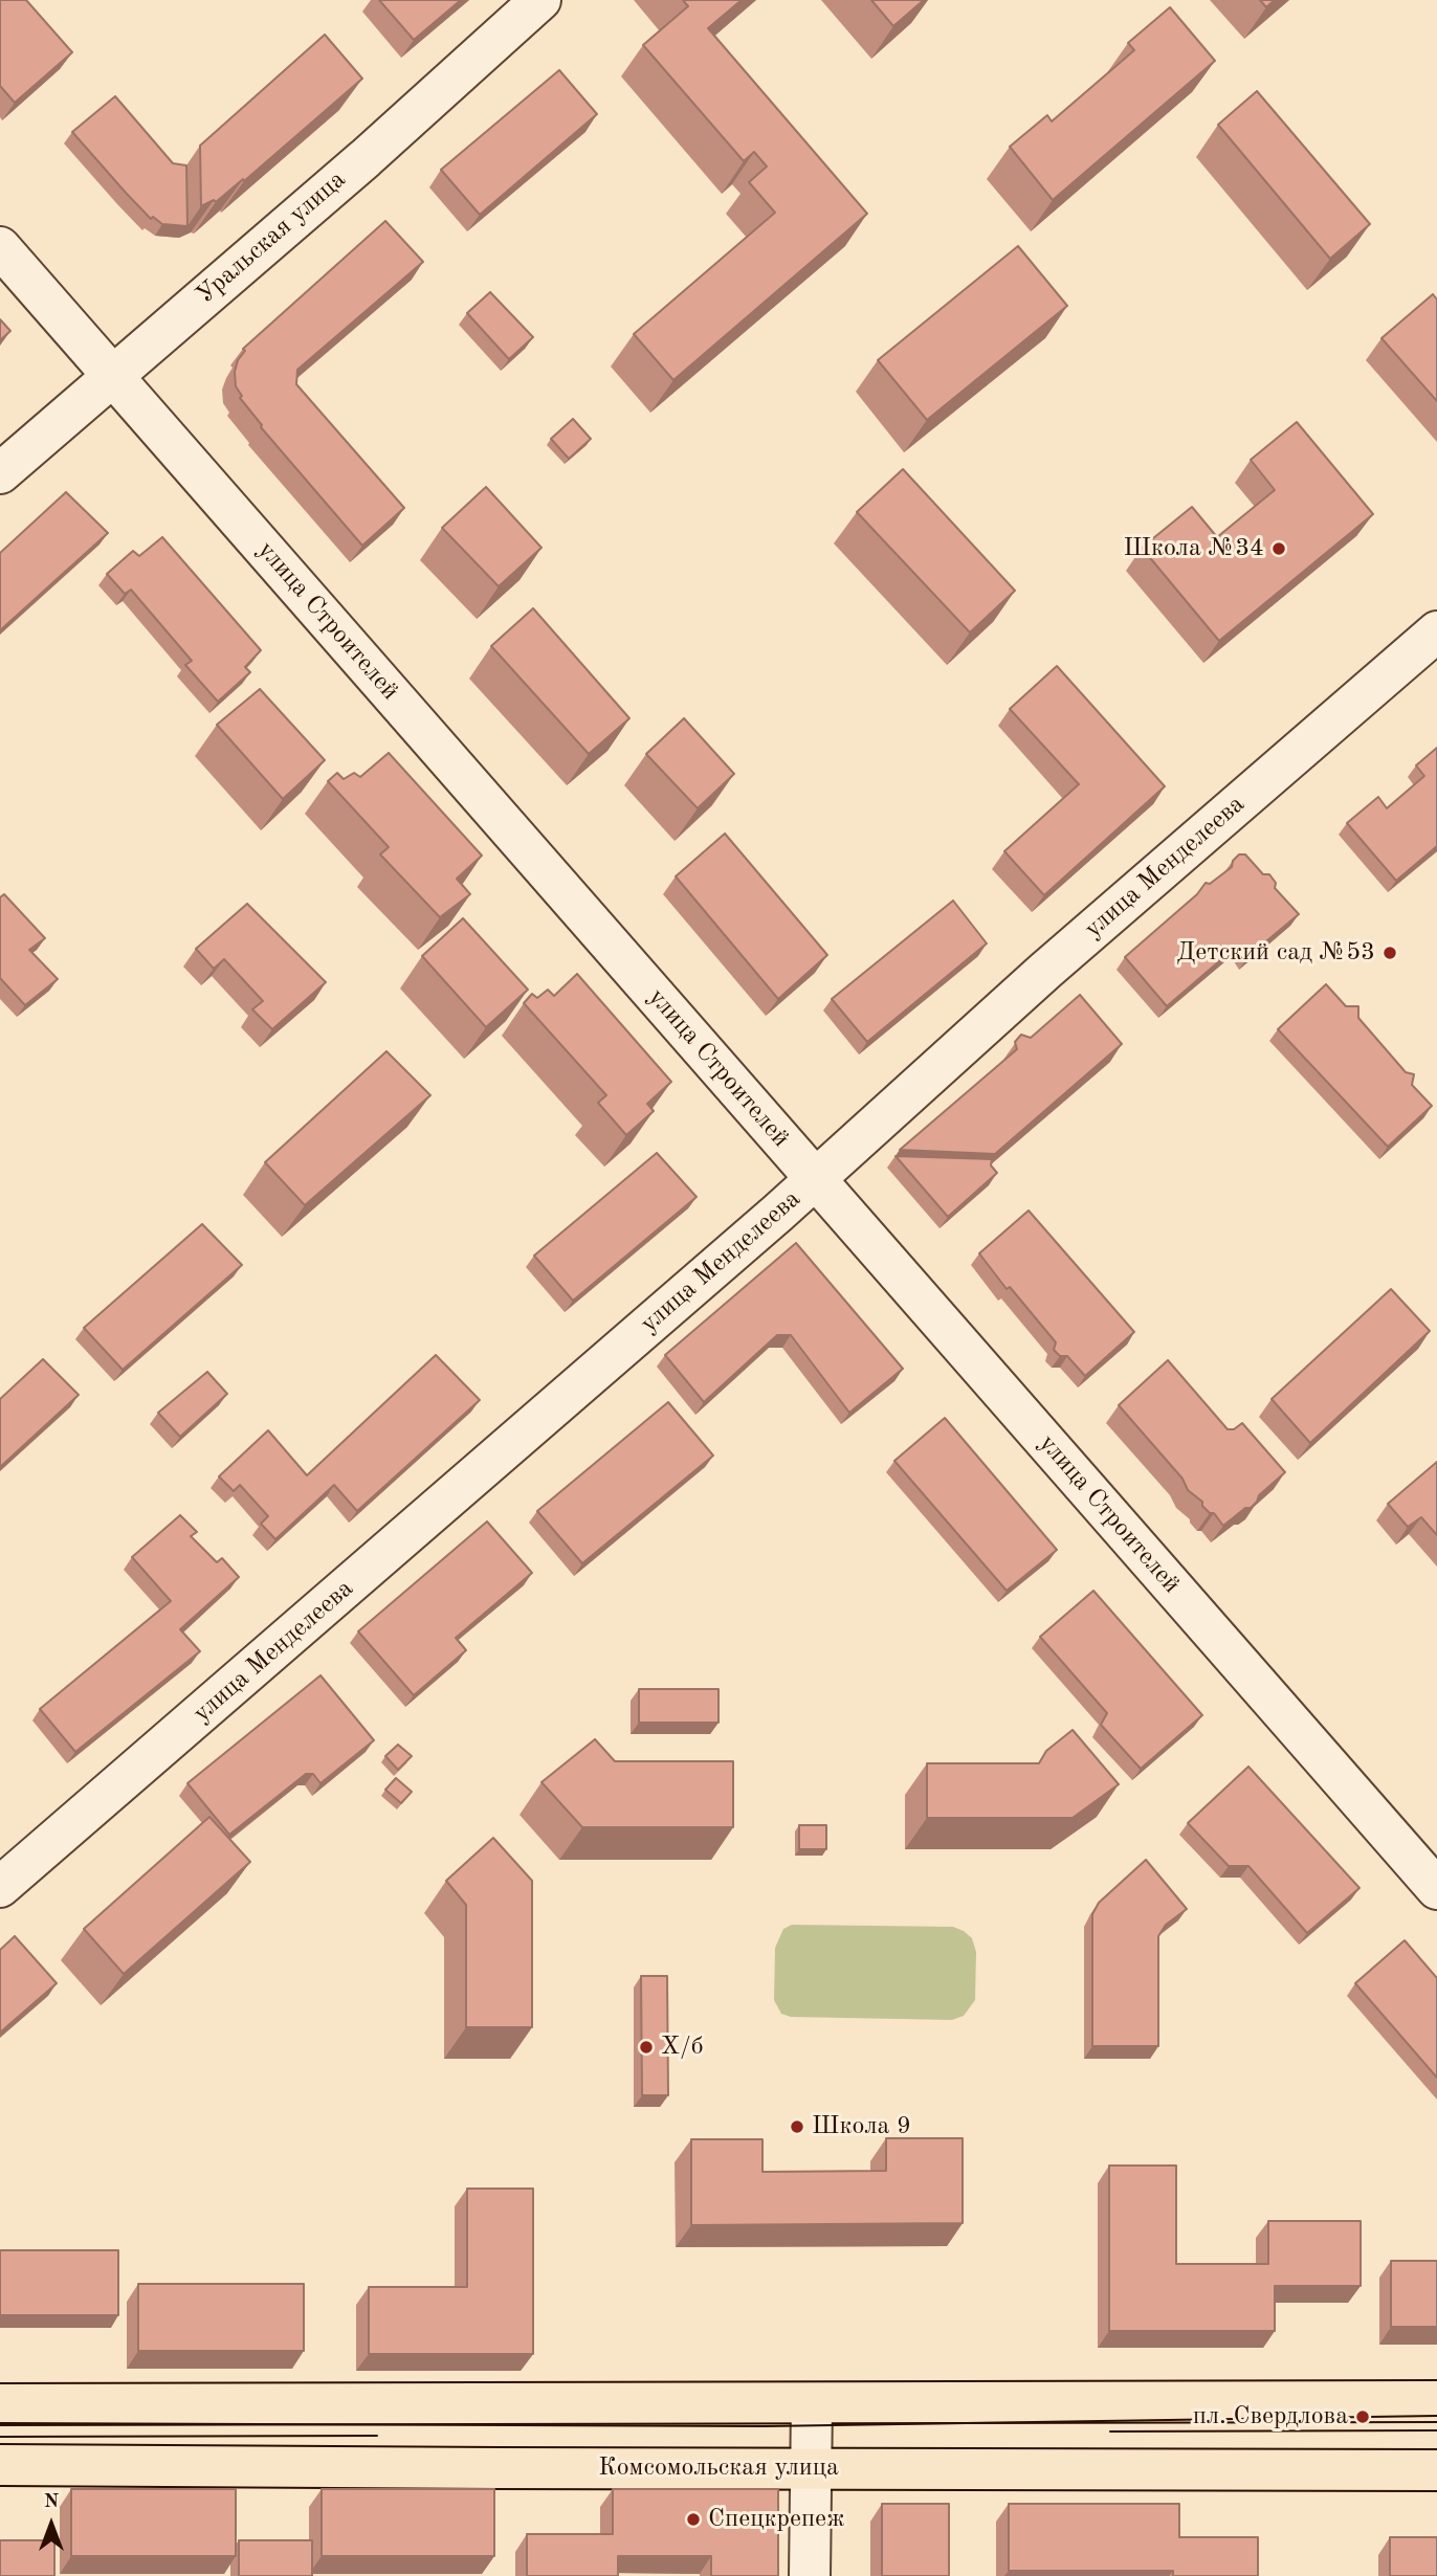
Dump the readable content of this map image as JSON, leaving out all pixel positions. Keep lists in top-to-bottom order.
{
  "streets": {
    "main road": ["Комсомольская улица"],
    "street": ["Уральская улица", "улица Строителей", "улица Менделеева"]
  },
  "crossings": [
    ["Уральская улица", "улица Строителей"],
    ["улица Строителей", "улица Менделеева"]
  ],
  "places": [
    "Школа №34",
    "Детский сад №53",
    "Х/б",
    "Школа 9",
    "пл. Свердлова",
    "Спецкрепеж"
  ],
  "north": "top"
}
